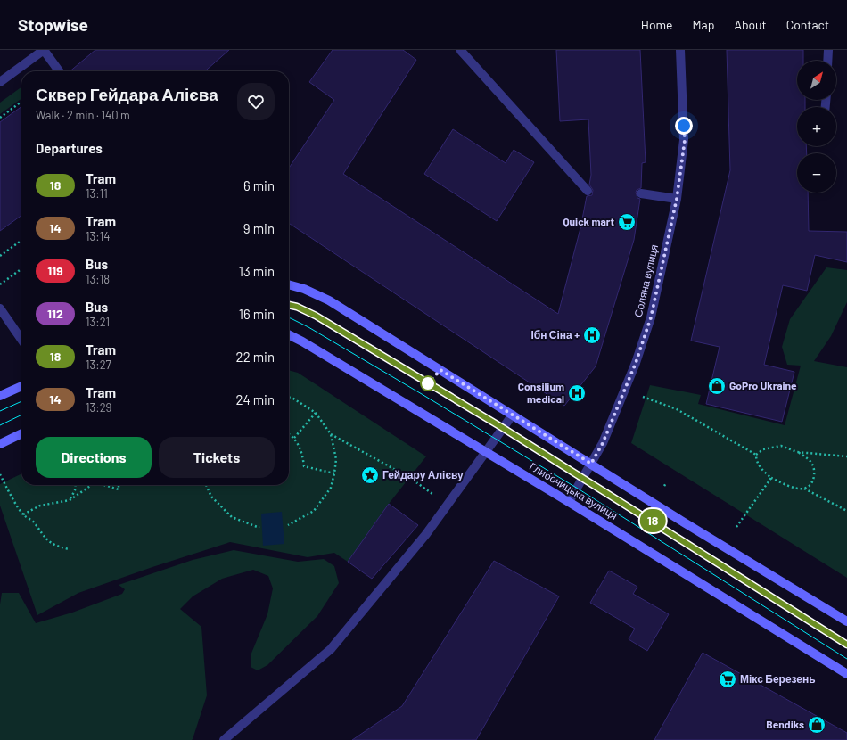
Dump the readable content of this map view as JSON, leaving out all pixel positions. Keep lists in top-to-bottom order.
{
  "streets": {
    "main road": ["Глибочицька вулиця"],
    "lane": ["Соляна вулиця"]
  },
  "crossings": [
    ["Соляна вулиця", "Глибочицька вулиця"]
  ],
  "places": {
    "supermarket": ["Quick mart", "Мікс Березень"],
    "hospital": ["Ібн Сіна +", "Consilium medical"],
    "shop": ["GoPro Ukraine", "Bendiks"],
    "place": ["Гейдару Алієву"]
  },
  "lines": ["tram line 18"],
  "north": "top right",
  "page": {
    "header": "Stopwise",
    "nav": [
      "Home",
      "Map",
      "About",
      "Contact"
    ],
    "on_map": "18",
    "map_buttons": ["+", "−"],
    "heading": [
      ["Сквер Гейдара Алієва", "Walk · 2 min · 140 m"],
      "Departures"
    ],
    "list": [
      {
        "mark": "18",
        "name": "Tram",
        "note": "13:11",
        "value": "6 min"
      },
      {
        "mark": "14",
        "name": "Tram",
        "note": "13:14",
        "value": "9 min"
      },
      {
        "mark": "119",
        "name": "Bus",
        "note": "13:18",
        "value": "13 min"
      },
      {
        "mark": "112",
        "name": "Bus",
        "note": "13:21",
        "value": "16 min"
      },
      {
        "mark": "18",
        "name": "Tram",
        "note": "13:27",
        "value": "22 min"
      },
      {
        "mark": "14",
        "name": "Tram",
        "note": "13:29",
        "value": "24 min"
      }
    ],
    "buttons": ["Directions", "Tickets"]
  }
}
